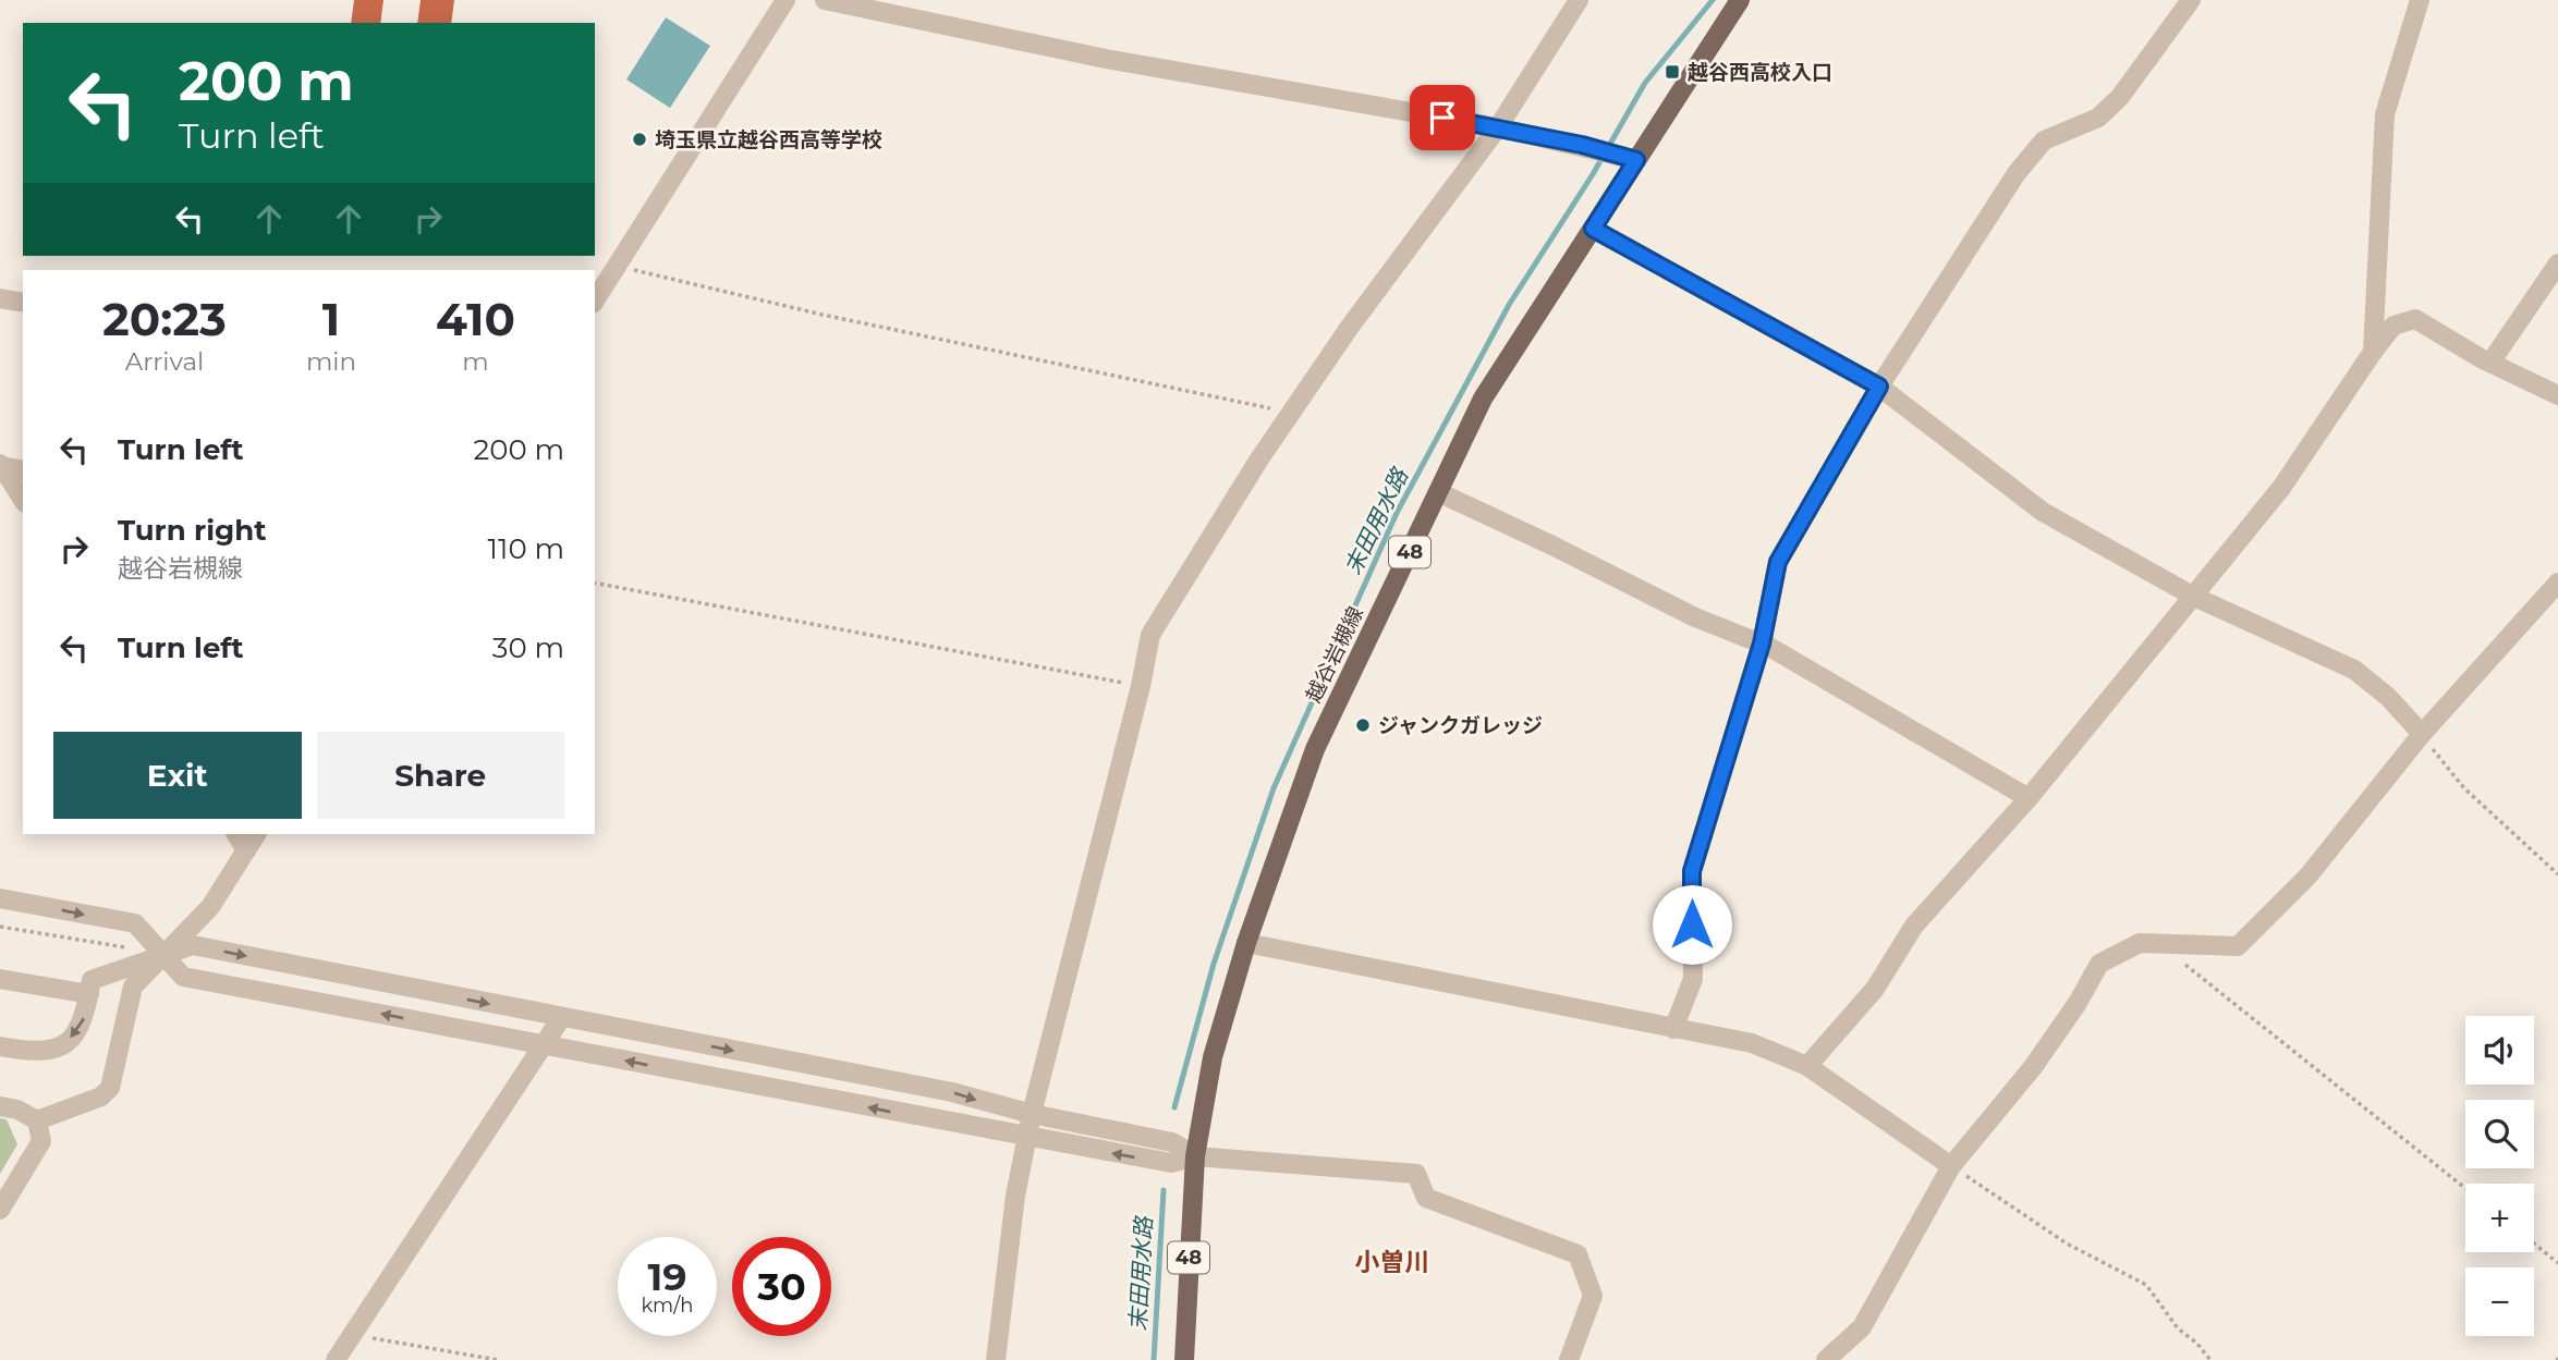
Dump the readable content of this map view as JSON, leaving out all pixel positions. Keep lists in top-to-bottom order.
{
  "streets": {
    "main road": ["48", "越谷岩槻線"]
  },
  "districts": ["小曽川"],
  "water": ["末田用水路"],
  "places": {
    "transit": ["越谷西高校入口"],
    "other": ["埼玉県立越谷西高等学校", "ジャンクガレッジ"]
  },
  "page": {
    "turn": ["200 m", "Turn left"],
    "eta": [
      "20:23",
      "Arrival",
      "1",
      "min",
      "410",
      "m"
    ],
    "list": [
      {
        "name": "Turn left",
        "value": "200 m"
      },
      {
        "name": "Turn right",
        "note": "越谷岩槻線",
        "value": "110 m"
      },
      {
        "name": "Turn left",
        "value": "30 m"
      }
    ],
    "buttons": ["Exit", "Share"],
    "map_buttons": ["+", "−"],
    "speed": "19 km/h",
    "limit": "30"
  }
}
